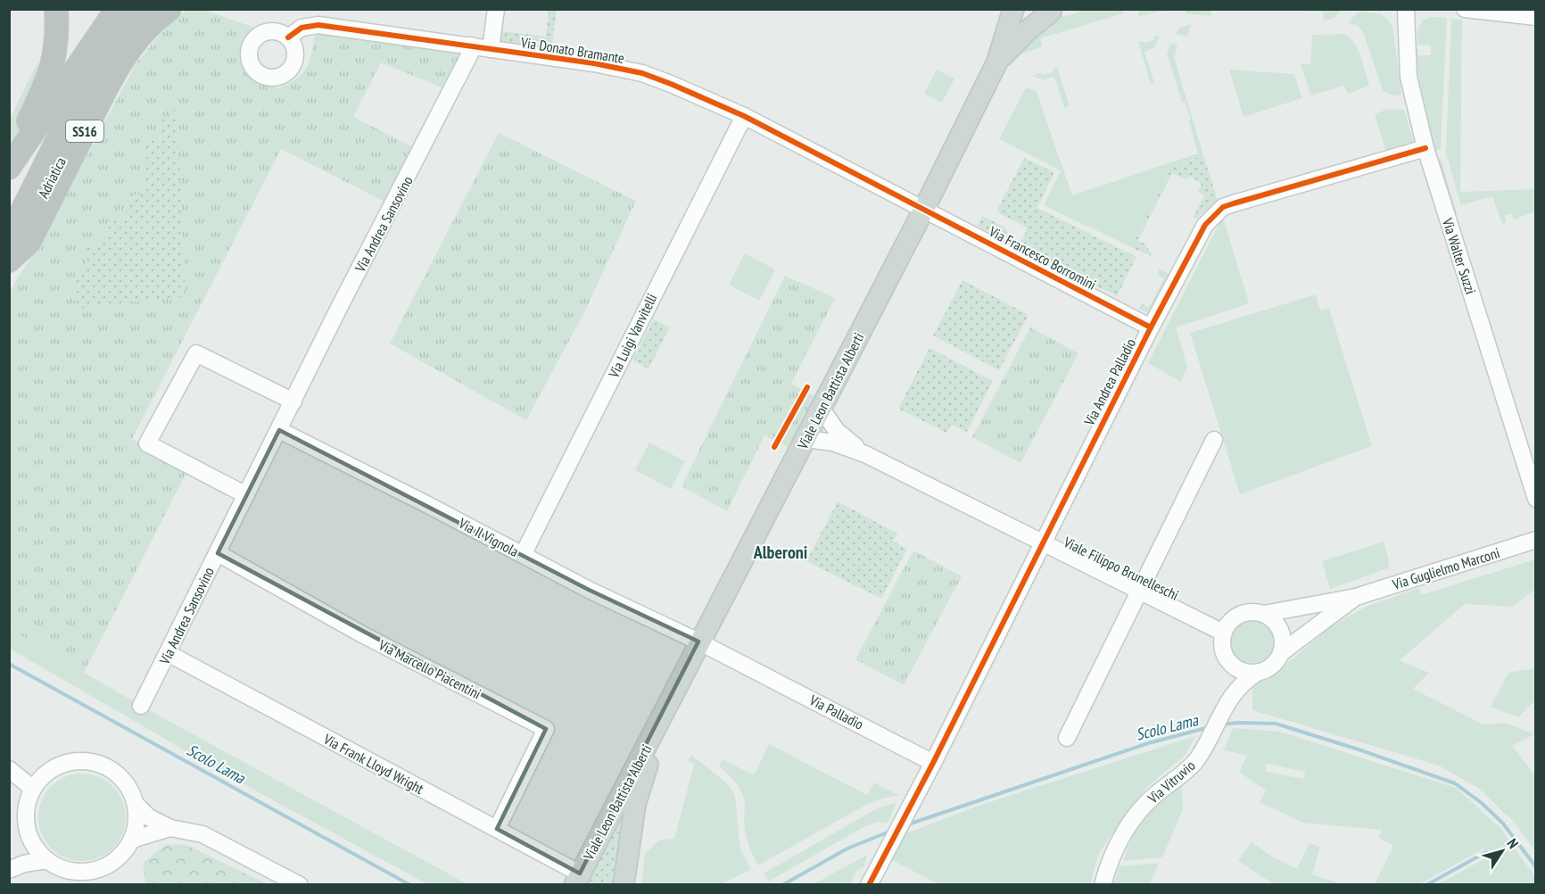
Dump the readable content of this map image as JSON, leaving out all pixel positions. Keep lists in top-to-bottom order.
{
  "streets": {
    "highway": ["SS16", "Adriatica"],
    "main road": ["Viale Leon Battista Alberti"],
    "street": [
      "Via Donato Bramante",
      "Via Andrea Sansovino",
      "Via Walter Suzzi",
      "Via Francesco Borromini",
      "Via Luigi Vanvitelli",
      "Via Andrea Palladio",
      "Via Il Vignola",
      "Viale Filippo Brunelleschi",
      "Via Guglielmo Marconi",
      "Via Marcello Piacentini",
      "Via Palladio",
      "Via Frank Lloyd Wright",
      "Via Vitruvio"
    ]
  },
  "crossings": [
    ["Via Donato Bramante", "Via Andrea Sansovino"],
    ["Via Donato Bramante", "Via Francesco Borromini"],
    ["Via Donato Bramante", "Via Luigi Vanvitelli"],
    ["Via Donato Bramante", "Viale Leon Battista Alberti"],
    ["SS16", "Adriatica"],
    ["Via Andrea Sansovino", "Via Il Vignola"],
    ["Via Andrea Sansovino", "Via Marcello Piacentini"],
    ["Via Andrea Sansovino", "Via Frank Lloyd Wright"],
    ["Via Walter Suzzi", "Via Andrea Palladio"],
    ["Via Francesco Borromini", "Via Andrea Palladio"],
    ["Via Francesco Borromini", "Viale Leon Battista Alberti"],
    ["Via Luigi Vanvitelli", "Via Il Vignola"],
    ["Via Andrea Palladio", "Viale Filippo Brunelleschi"],
    ["Via Andrea Palladio", "Via Palladio"],
    ["Viale Leon Battista Alberti", "Via Il Vignola"],
    ["Viale Leon Battista Alberti", "Viale Filippo Brunelleschi"],
    ["Viale Leon Battista Alberti", "Via Palladio"],
    ["Viale Leon Battista Alberti", "Via Frank Lloyd Wright"],
    ["Via Il Vignola", "Via Palladio"],
    ["Viale Filippo Brunelleschi", "Via Guglielmo Marconi"],
    ["Viale Filippo Brunelleschi", "Via Vitruvio"],
    ["Via Guglielmo Marconi", "Via Vitruvio"],
    ["Via Marcello Piacentini", "Via Frank Lloyd Wright"]
  ],
  "districts": ["Alberoni"],
  "water": ["Scolo Lama"],
  "north": "top right"
}
